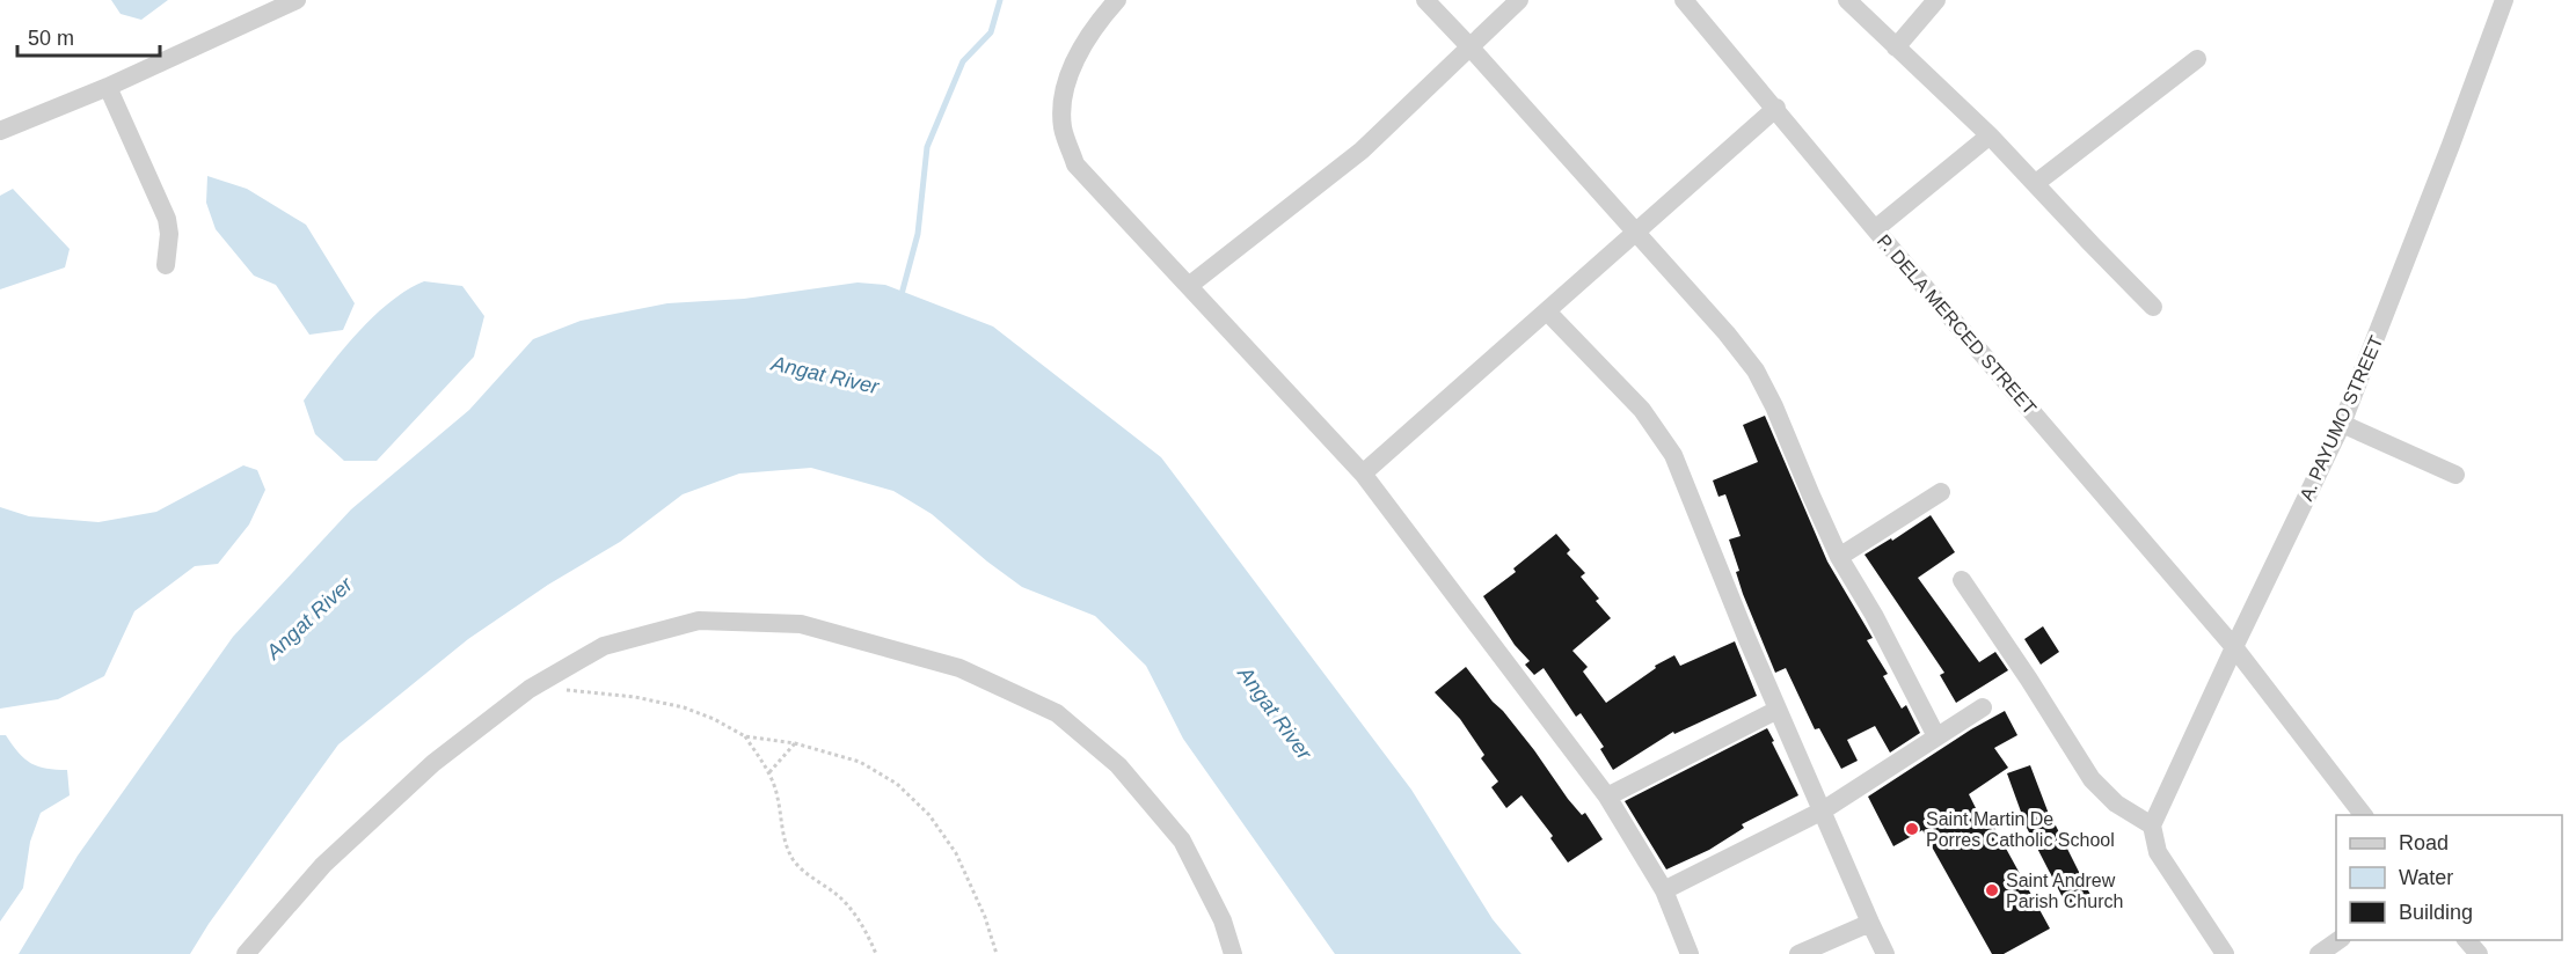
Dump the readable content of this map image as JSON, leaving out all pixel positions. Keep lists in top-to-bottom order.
{
  "streets": {
    "street": ["P. DELA MERCED STREET", "A. PAYUMO STREET"]
  },
  "crossings": [
    ["P. DELA MERCED STREET", "A. PAYUMO STREET"]
  ],
  "water": ["Angat River"],
  "places": ["Saint Martin De Porres Catholic School", "Saint Andrew Parish Church"],
  "legend": ["Road", "Water", "Building"],
  "scale_bar": "50 m"
}
